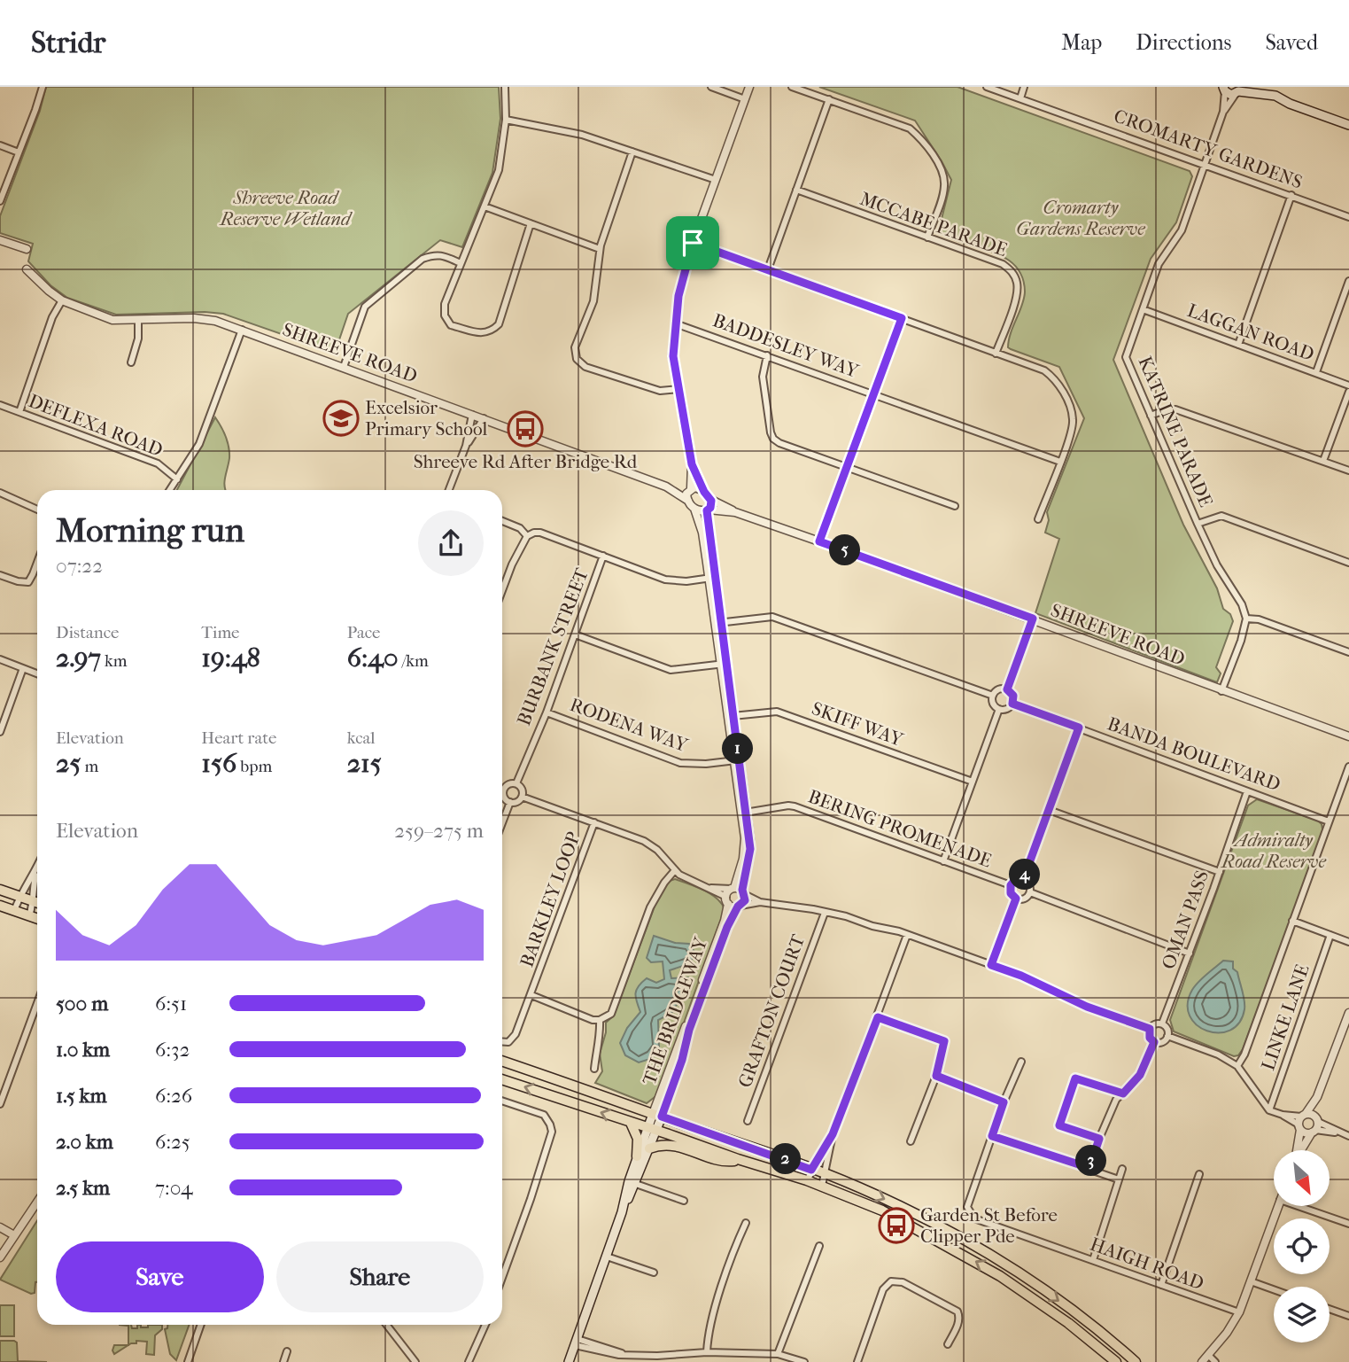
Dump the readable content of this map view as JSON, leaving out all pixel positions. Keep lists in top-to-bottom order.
{
  "streets": {
    "main road": ["THE BRIDGEWAY"],
    "street": [
      "CROMARTY GARDENS",
      "MCCABE PARADE",
      "LAGGAN ROAD",
      "BADDESLEY WAY",
      "SHREEVE ROAD",
      "DEFLEXA ROAD",
      "KATRINE PARADE",
      "BURBANK STREET",
      "SKIFF WAY",
      "RODENA WAY",
      "BANDA BOULEVARD",
      "BERING PROMENADE",
      "BARKLEY LOOP",
      "OMAN PASS",
      "GRAFTON COURT",
      "LINKE LANE",
      "HAIGH ROAD"
    ]
  },
  "crossings": [
    ["CROMARTY GARDENS", "KATRINE PARADE"],
    ["LAGGAN ROAD", "KATRINE PARADE"],
    ["SHREEVE ROAD", "THE BRIDGEWAY"],
    ["BURBANK STREET", "RODENA WAY"],
    ["SKIFF WAY", "THE BRIDGEWAY"],
    ["RODENA WAY", "THE BRIDGEWAY"],
    ["BANDA BOULEVARD", "OMAN PASS"],
    ["BERING PROMENADE", "THE BRIDGEWAY"]
  ],
  "parks": ["Shreeve Road Reserve Wetland", "Cromarty Gardens Reserve", "Admiralty Road Reserve"],
  "places": {
    "school or university": ["Excelsior Primary School"],
    "bus stop": ["Shreeve Rd After Bridge Rd", "Garden St Before Clipper Pde"]
  },
  "north": "bottom right",
  "page": {
    "header": "Stridr",
    "nav": ["Map", "Directions", "Saved"],
    "heading": ["Morning run", "07:22"],
    "pins": [
      "5",
      "1",
      "4",
      "2",
      "3"
    ],
    "stats": [
      ["Distance", "2.97 km"],
      ["Time", "19:48"],
      ["Pace", "6:40 /km"],
      ["Elevation", "25 m"],
      ["Heart rate", "156 bpm"],
      ["kcal", "215"]
    ],
    "chart": ["Elevation", "259–275 m"],
    "list": [
      {
        "name": "500 m",
        "note": "6:51"
      },
      {
        "name": "1.0 km",
        "note": "6:32"
      },
      {
        "name": "1.5 km",
        "note": "6:26"
      },
      {
        "name": "2.0 km",
        "note": "6:25"
      },
      {
        "name": "2.5 km",
        "note": "7:04"
      }
    ],
    "buttons": ["Save", "Share"]
  }
}
